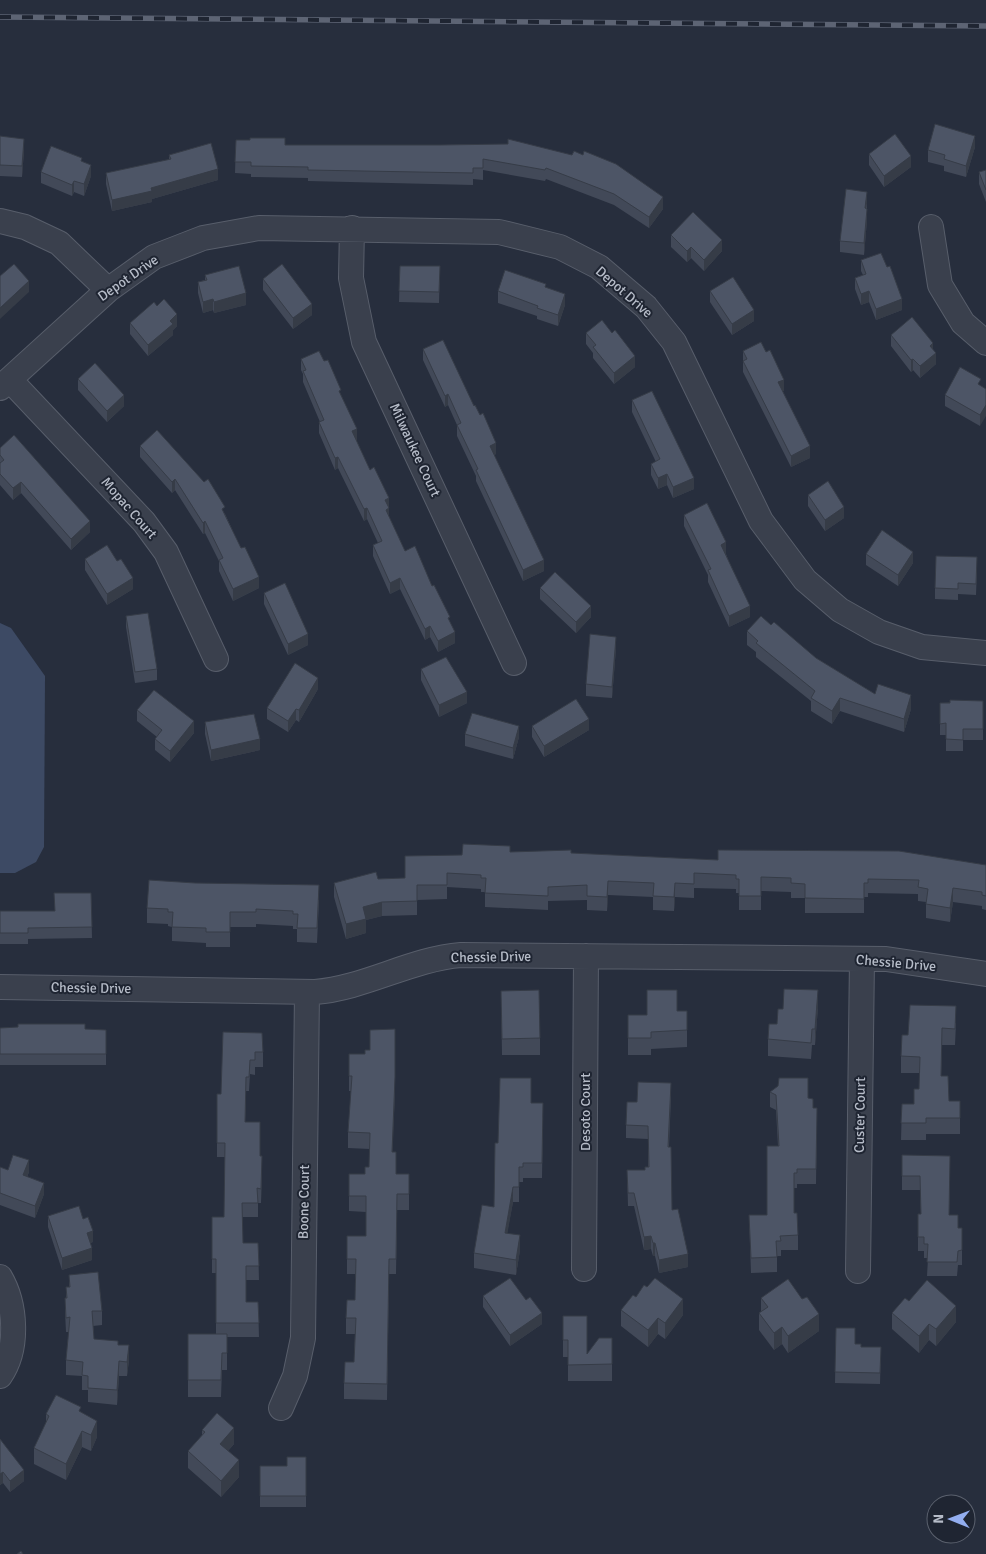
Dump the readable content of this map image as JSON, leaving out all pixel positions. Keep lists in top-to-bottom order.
{
  "streets": {
    "street": [
      "Depot Drive",
      "Milwaukee Court",
      "Mopac Court",
      "Chessie Drive",
      "Desoto Court",
      "Custer Court",
      "Boone Court"
    ]
  },
  "crossings": [
    ["Depot Drive", "Milwaukee Court"],
    ["Depot Drive", "Mopac Court"],
    ["Chessie Drive", "Desoto Court"],
    ["Chessie Drive", "Custer Court"],
    ["Chessie Drive", "Boone Court"]
  ],
  "north": "left"
}
